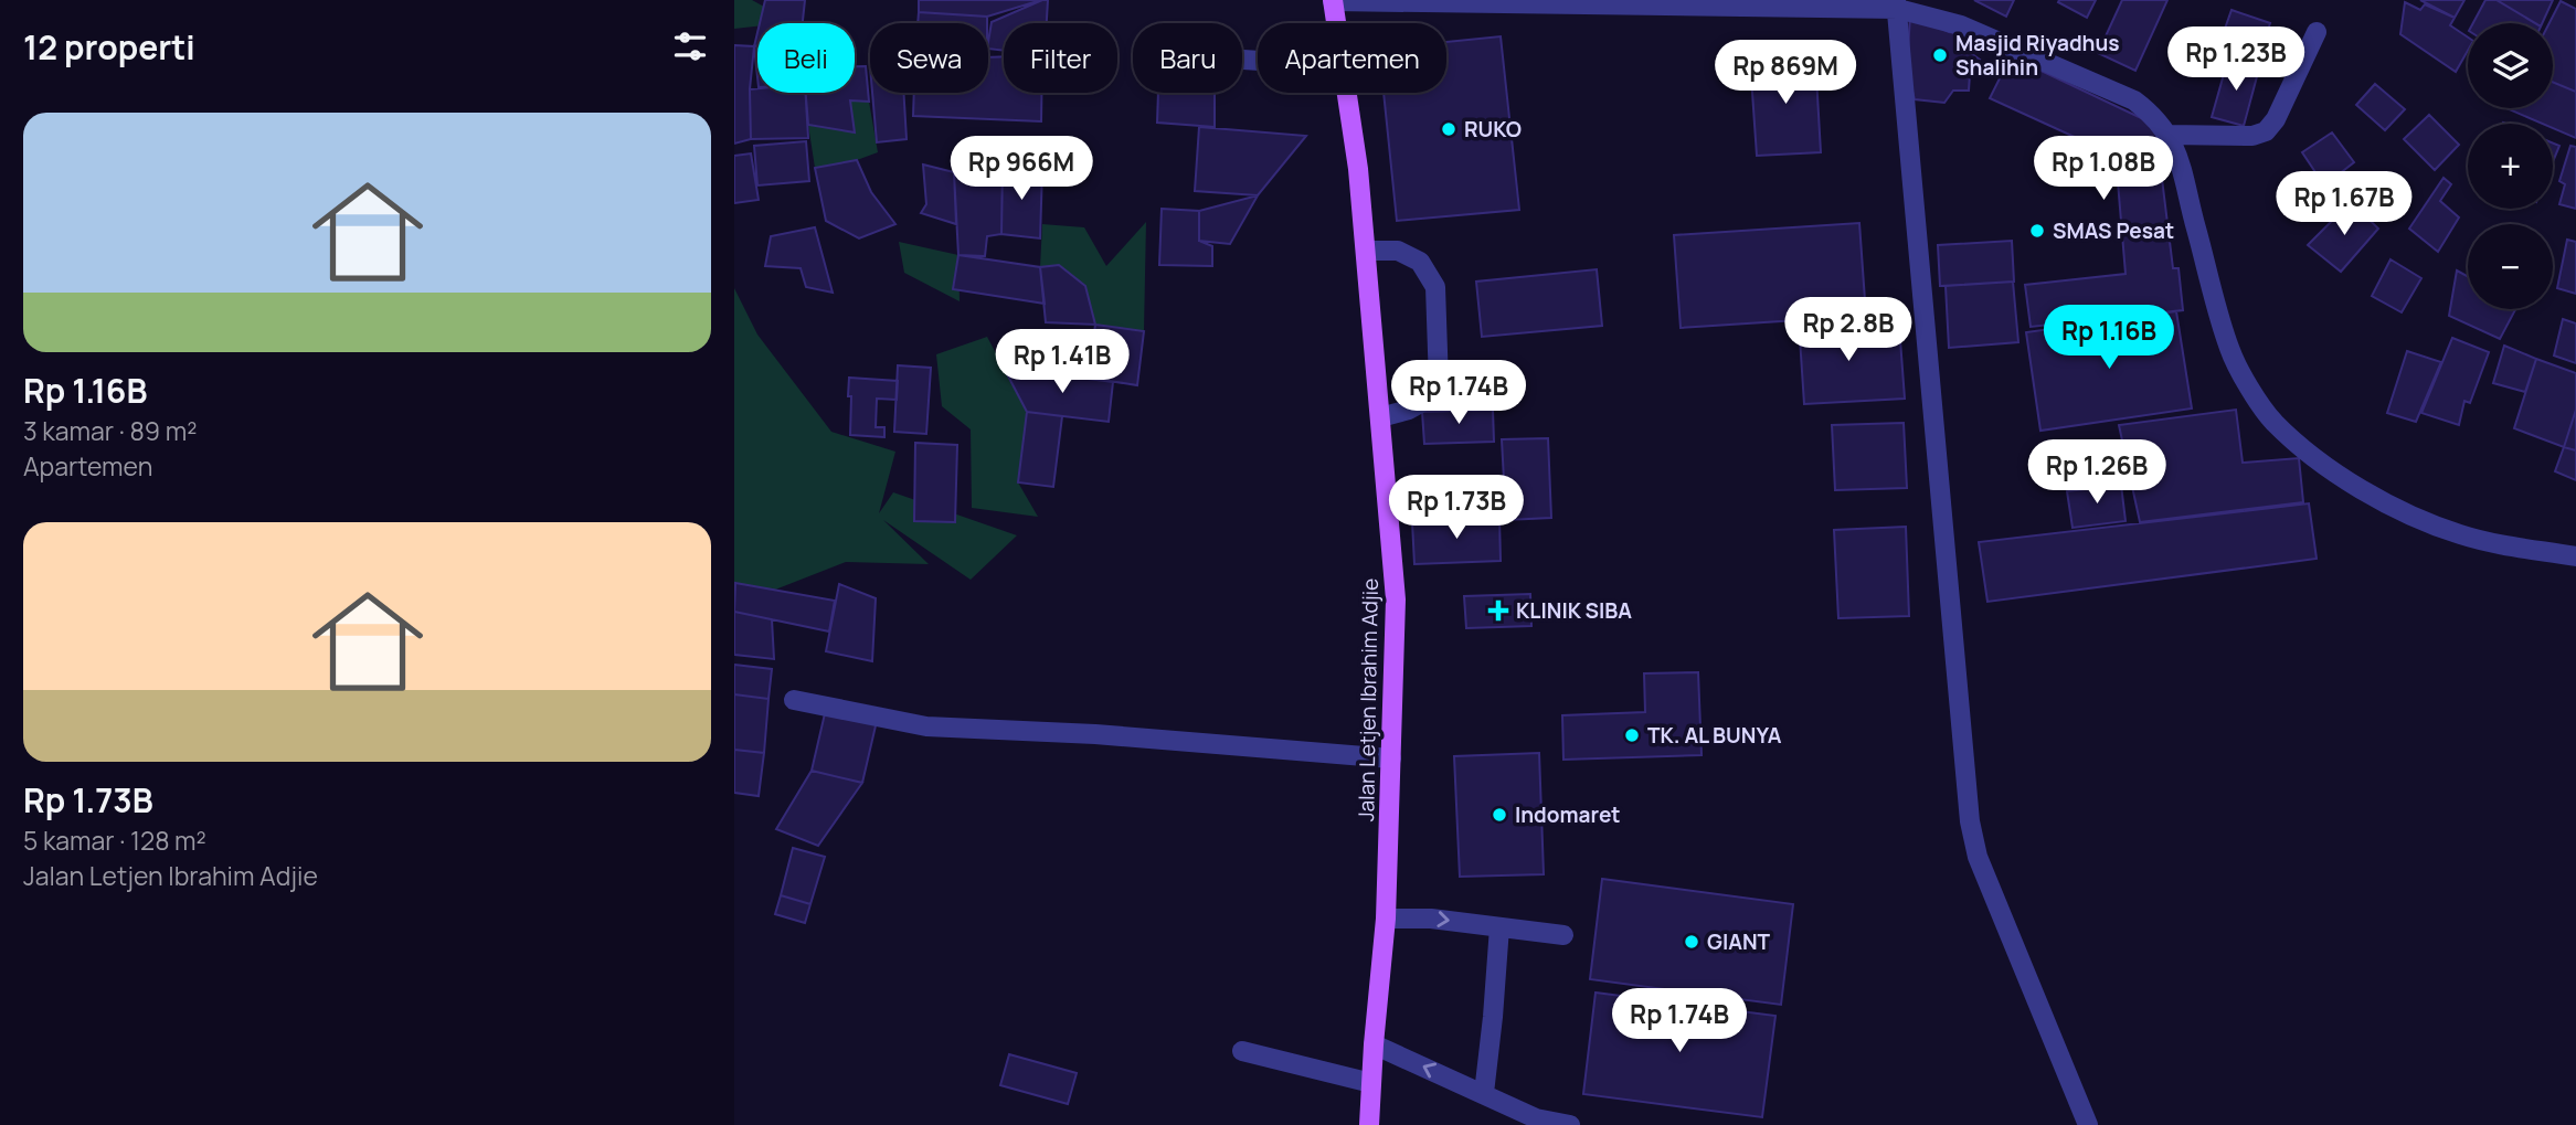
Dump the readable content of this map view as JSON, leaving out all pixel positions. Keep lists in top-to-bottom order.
{
  "streets": {
    "main road": ["Jalan Letjen Ibrahim Adjie"]
  },
  "places": {
    "other": [
      "Masjid Riyadhus Shalihin",
      "RUKO",
      "SMAS Pesat",
      "TK. AL BUNYA",
      "Indomaret",
      "GIANT"
    ],
    "health": ["KLINIK SIBA"]
  },
  "page": {
    "heading": "12 properti",
    "map_buttons": ["+", "−"],
    "chip": [
      "Beli",
      "Sewa",
      "Filter",
      "Baru",
      "Apartemen"
    ],
    "price": [
      "Rp 1.23B",
      "Rp 869M",
      "Rp 966M",
      "Rp 1.08B",
      "Rp 1.67B",
      "Rp 2.8B",
      "Rp 1.16B",
      "Rp 1.41B",
      "Rp 1.74B",
      "Rp 1.26B",
      "Rp 1.73B",
      "Rp 1.74B"
    ],
    "list": [
      {
        "name": "Rp 1.16B",
        "note": "3 kamar · 89 m² · Apartemen"
      },
      {
        "name": "Rp 1.73B",
        "note": "5 kamar · 128 m² · Jalan Letjen Ibrahim Adjie"
      }
    ]
  }
}
